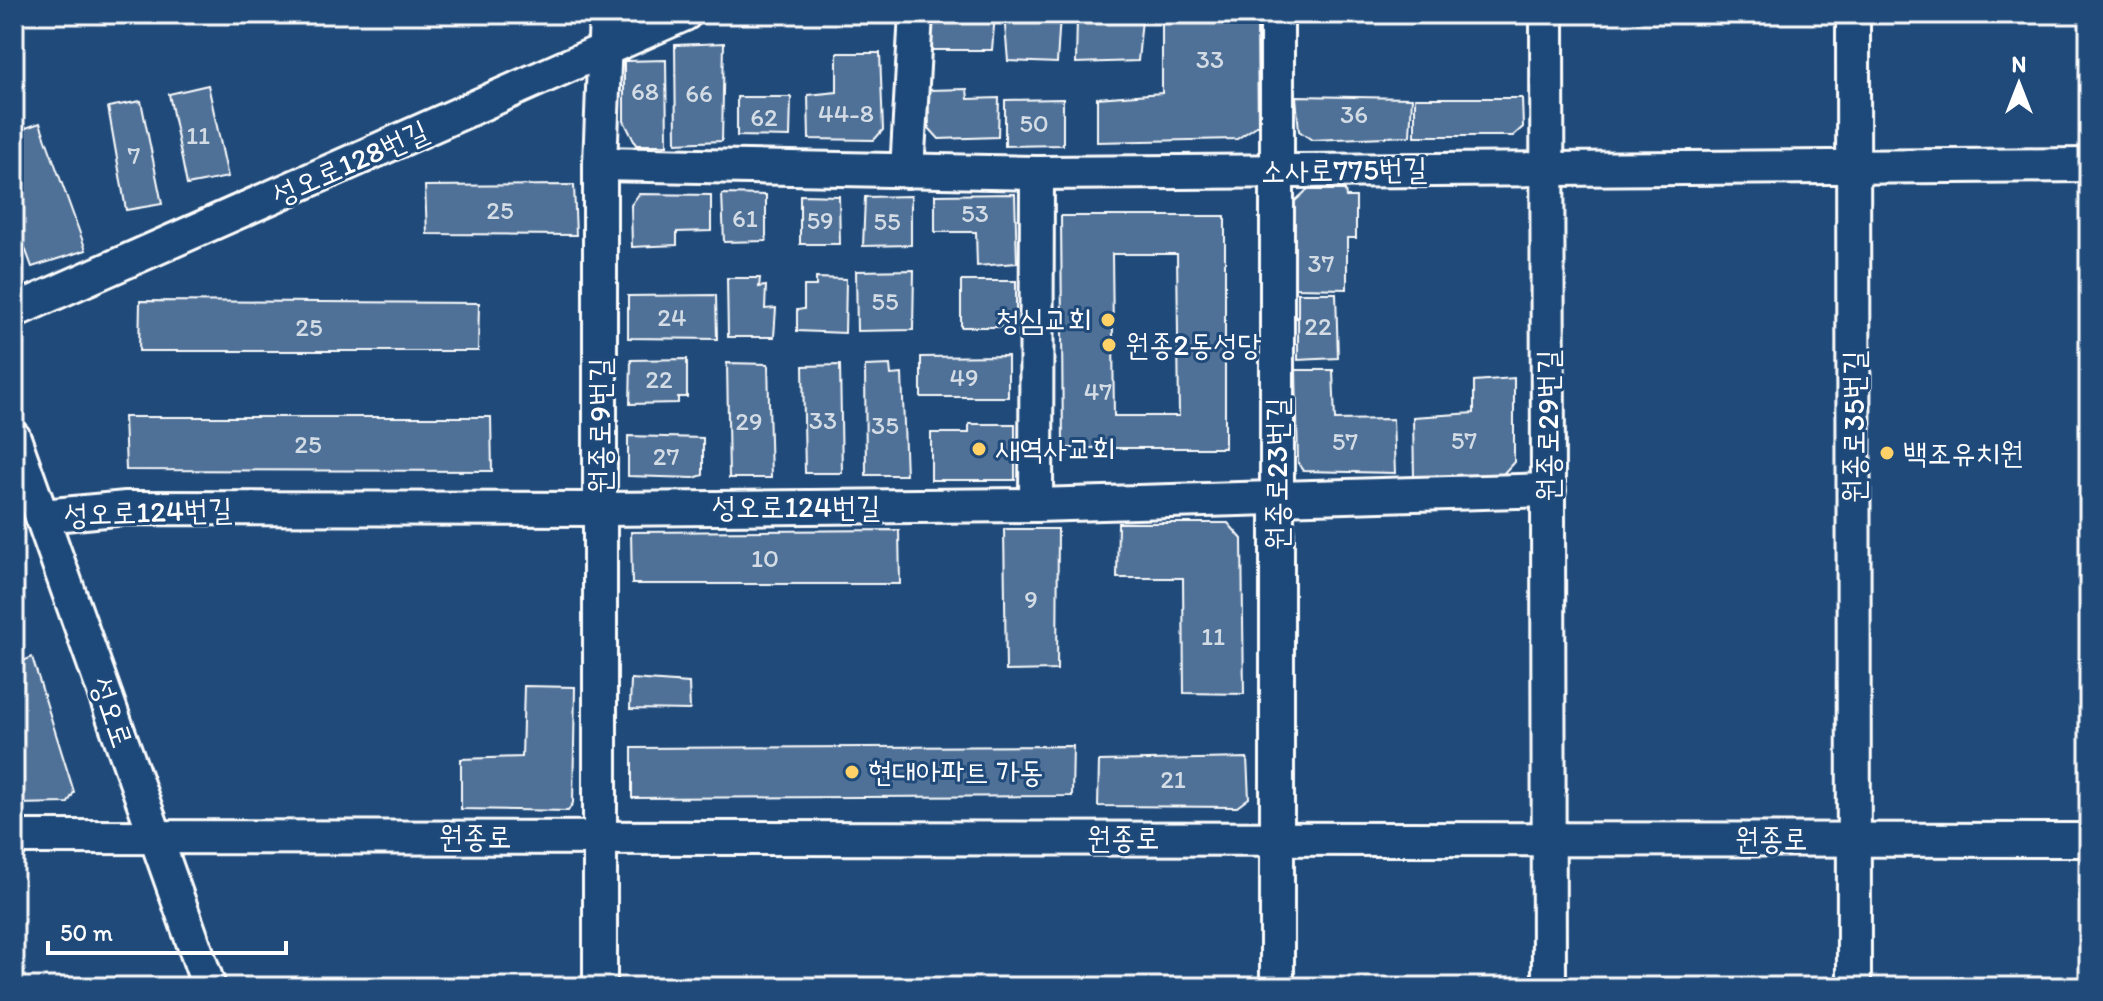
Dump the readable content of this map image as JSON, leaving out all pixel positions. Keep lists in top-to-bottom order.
{
  "streets": {
    "street": [
      "성오로128번길",
      "소사로775번길",
      "원종로9번길",
      "원종로29번길",
      "원종로35번길",
      "원종로23번길",
      "성오로124번길",
      "성오로",
      "원종로"
    ]
  },
  "crossings": [
    ["성오로128번길", "원종로9번길"],
    ["소사로775번길", "원종로9번길"],
    ["소사로775번길", "원종로29번길"],
    ["소사로775번길", "원종로35번길"],
    ["소사로775번길", "원종로23번길"],
    ["원종로9번길", "성오로124번길"],
    ["원종로9번길", "원종로"],
    ["원종로29번길", "성오로124번길"],
    ["원종로29번길", "원종로"],
    ["원종로35번길", "원종로"],
    ["원종로23번길", "성오로124번길"],
    ["원종로23번길", "원종로"],
    ["성오로124번길", "성오로"],
    ["성오로", "원종로"]
  ],
  "places": [
    "청심교회",
    "원종2동성당",
    "새역사교회",
    "백조유치원",
    "현대아파트 가동"
  ],
  "house_numbers": [
    "33",
    "68",
    "66",
    "44-8",
    "36",
    "62",
    "50",
    "11",
    "7",
    "25",
    "53",
    "61",
    "59",
    "55",
    "37",
    "55",
    "24",
    "22",
    "25",
    "49",
    "22",
    "47",
    "33",
    "29",
    "35",
    "57",
    "57",
    "25",
    "27",
    "10",
    "9",
    "11",
    "21"
  ],
  "scale_bar": "50 m",
  "north": "top"
}
